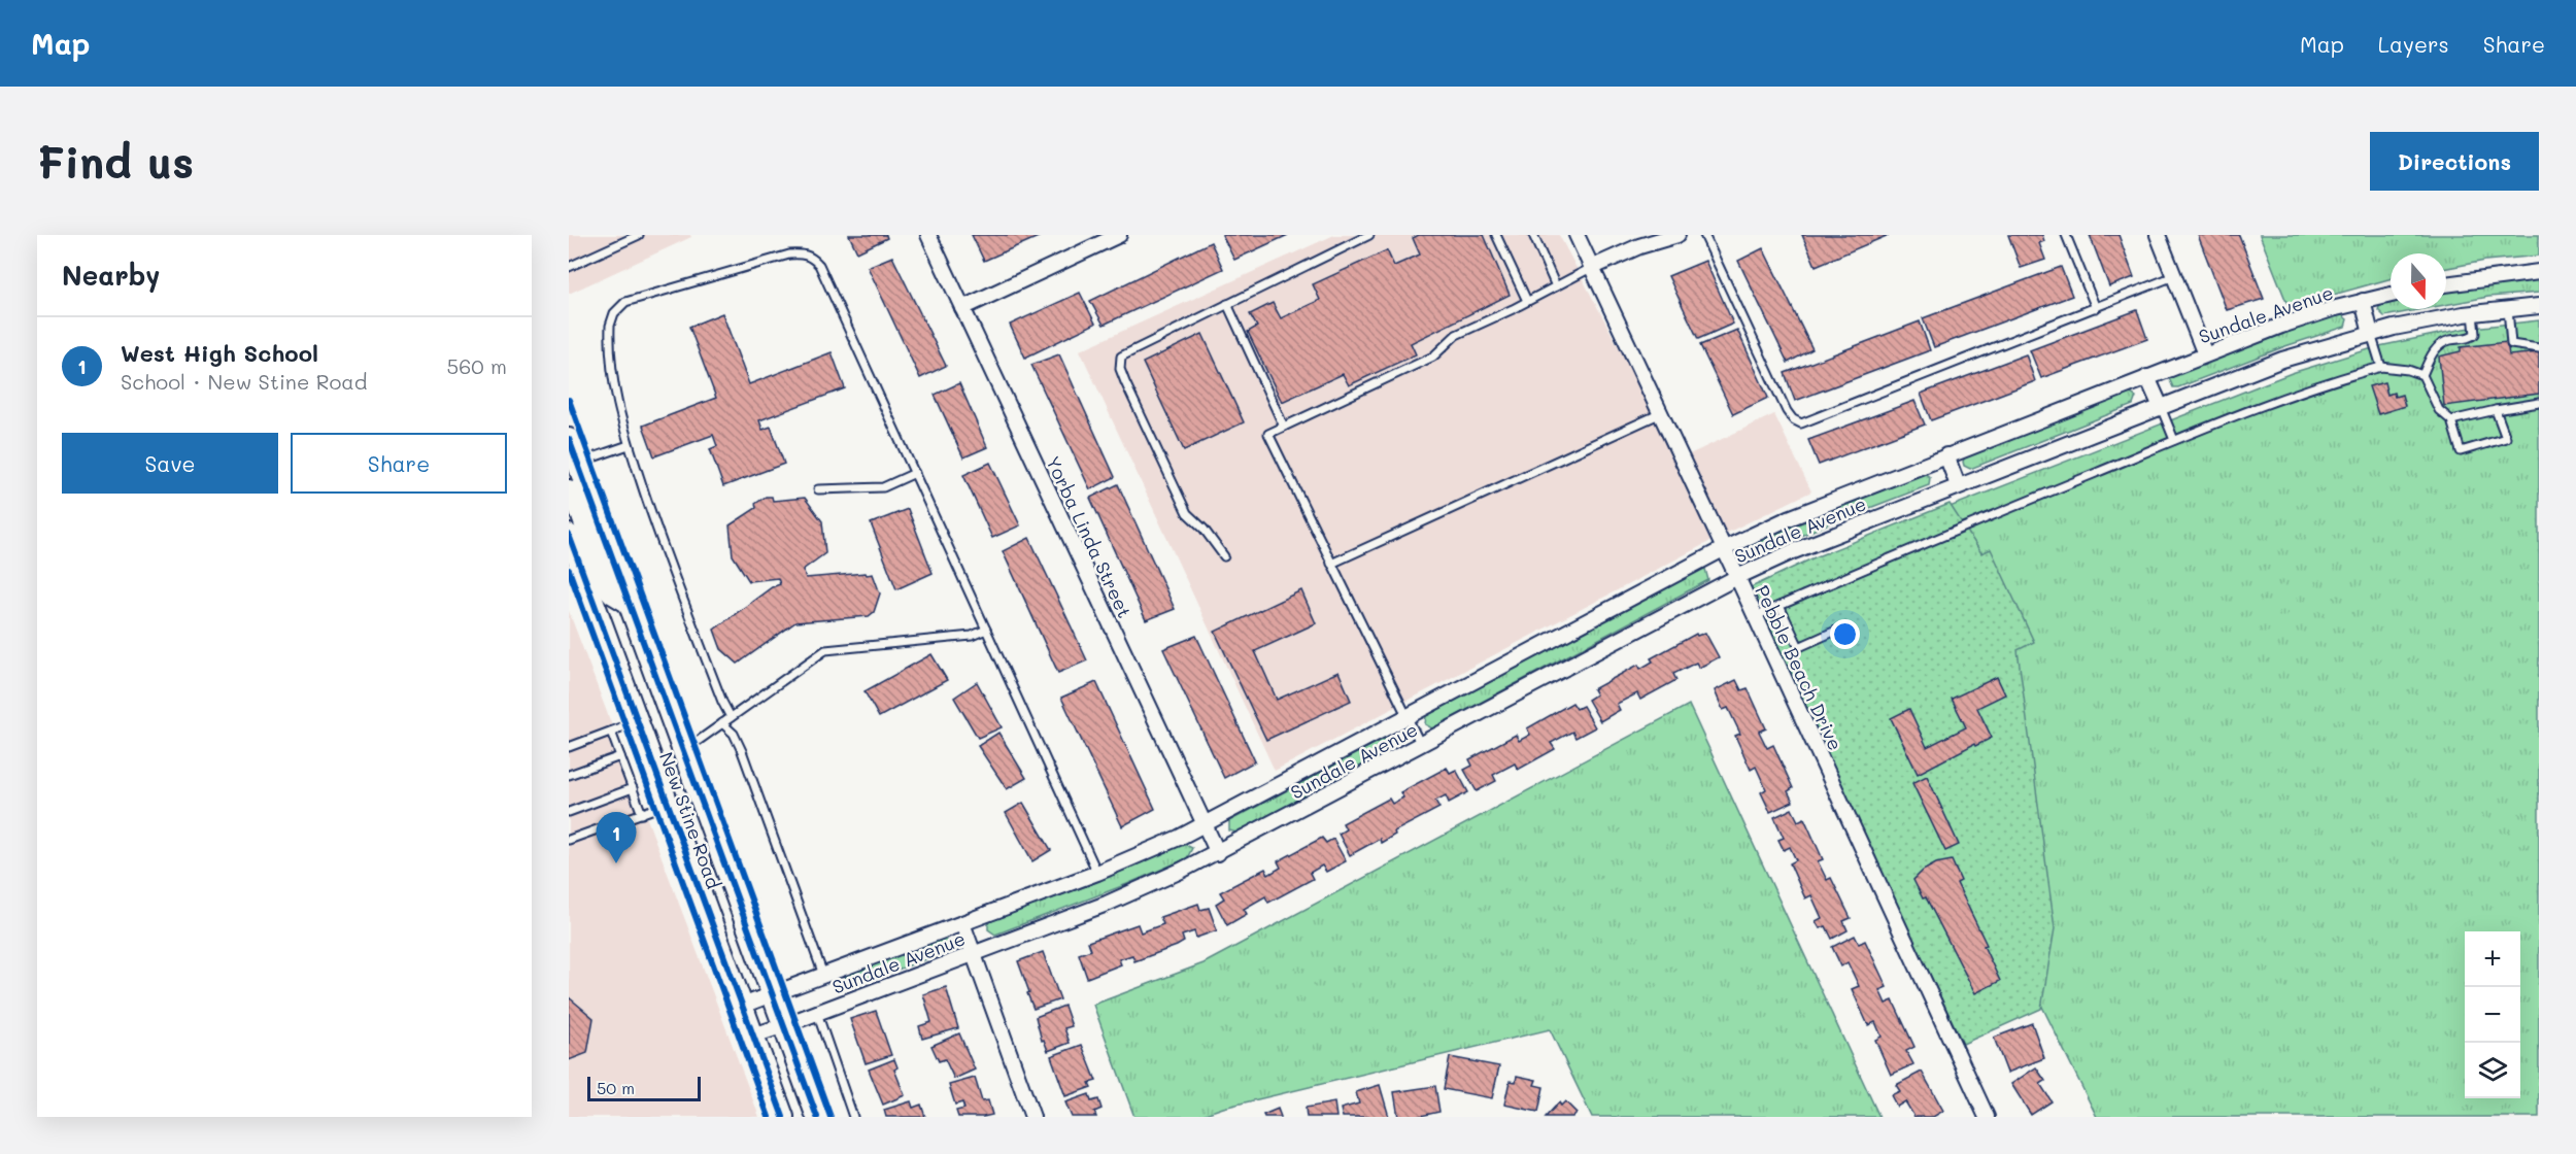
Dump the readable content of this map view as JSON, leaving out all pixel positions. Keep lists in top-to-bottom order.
{
  "streets": {
    "main road": ["New Stine Road"],
    "street": ["Sundale Avenue", "Yorba Linda Street", "Pebble Beach Drive"]
  },
  "crossings": [
    ["Sundale Avenue", "Yorba Linda Street"],
    ["Sundale Avenue", "Pebble Beach Drive"],
    ["Sundale Avenue", "New Stine Road"]
  ],
  "scale_bar": "50 m",
  "north": "bottom",
  "page": {
    "header": "Map",
    "nav": ["Map", "Layers", "Share"],
    "buttons": [
      "Directions",
      ["Save", "Share"]
    ],
    "title": "Find us",
    "heading": "Nearby",
    "list": [
      {
        "mark": "1",
        "name": "West High School",
        "note": "School · New Stine Road",
        "value": "560 m"
      }
    ],
    "pins": "1",
    "map_buttons": ["+", "−"],
    "scale": "50 m"
  }
}
